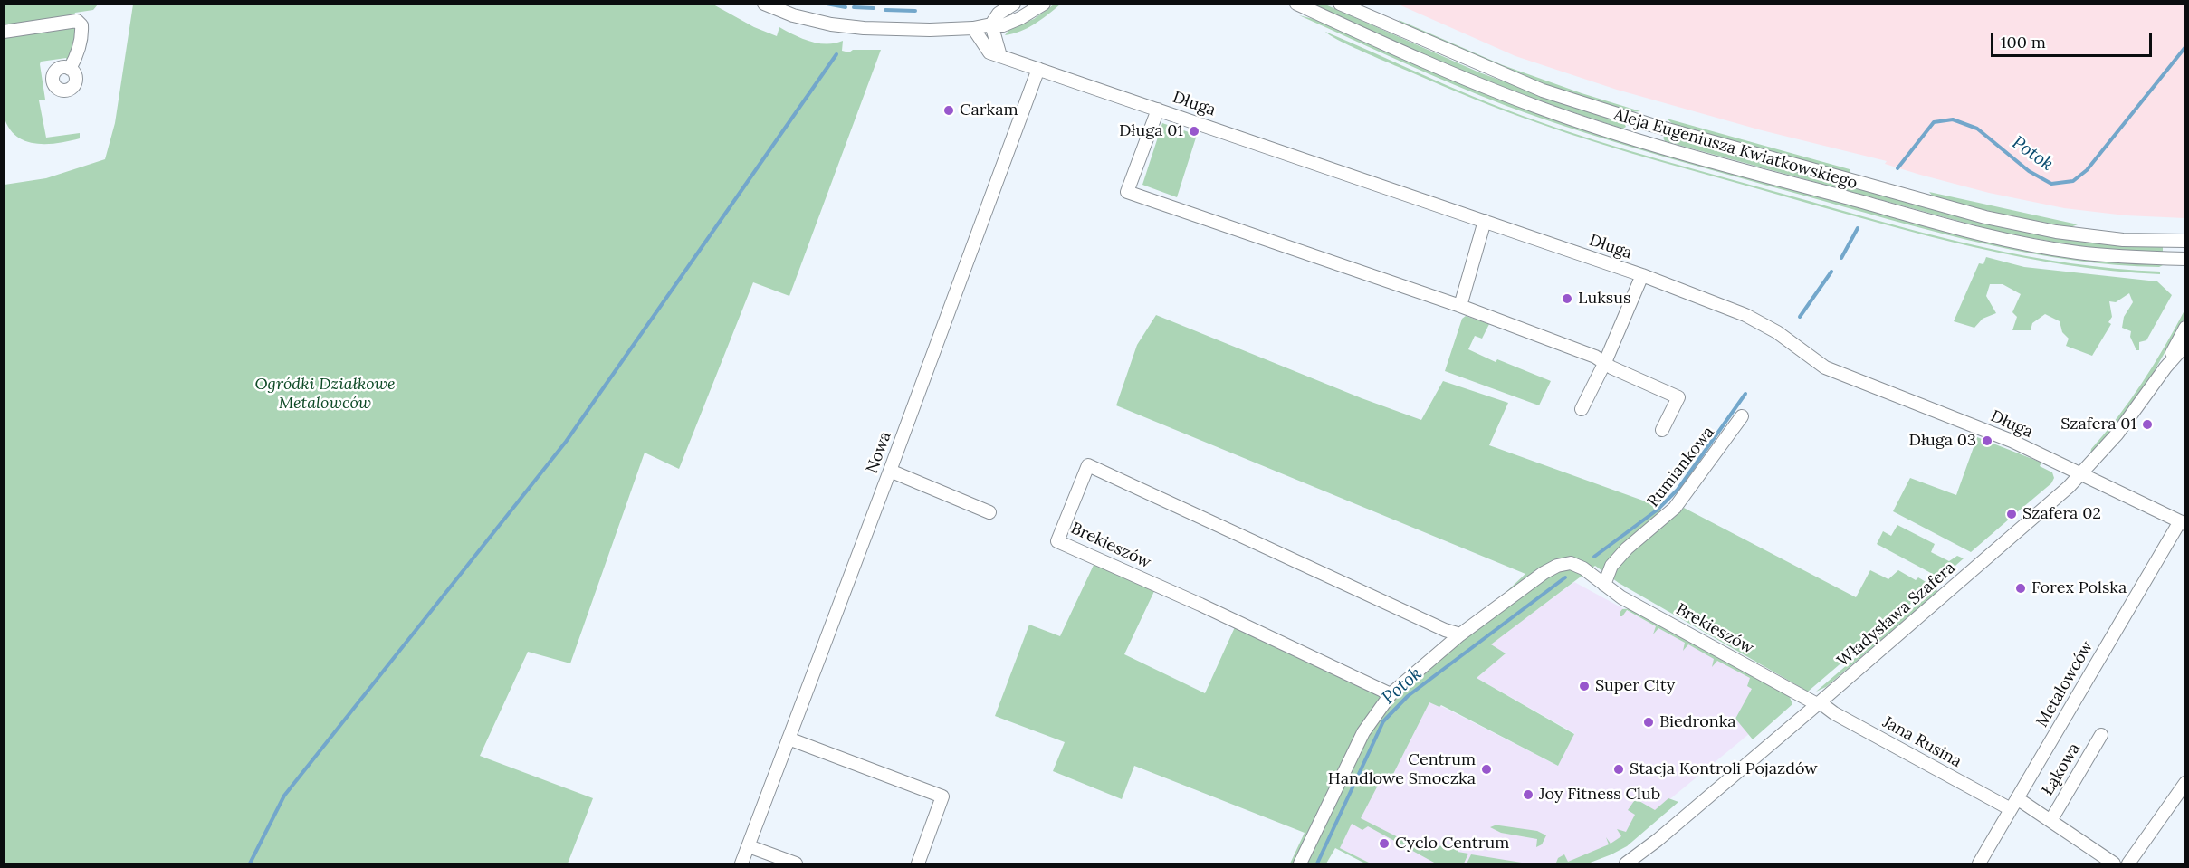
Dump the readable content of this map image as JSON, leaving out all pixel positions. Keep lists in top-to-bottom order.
{
  "streets": {
    "street": [
      "Długa",
      "Aleja Eugeniusza Kwiatkowskiego",
      "Nowa",
      "Rumiankowa",
      "Brekieszów",
      "Władysława Szafera",
      "Metalowców",
      "Jana Rusina",
      "Łąkowa"
    ]
  },
  "crossings": [
    ["Długa", "Nowa"],
    ["Długa", "Władysława Szafera"],
    ["Długa", "Metalowców"],
    ["Rumiankowa", "Brekieszów"],
    ["Brekieszów", "Władysława Szafera"],
    ["Brekieszów", "Jana Rusina"],
    ["Władysława Szafera", "Jana Rusina"],
    ["Metalowców", "Jana Rusina"],
    ["Metalowców", "Łąkowa"],
    ["Jana Rusina", "Łąkowa"]
  ],
  "water": ["Potok"],
  "parks": ["Ogródki Działkowe Metalowców"],
  "places": [
    "Carkam",
    "Długa 01",
    "Luksus",
    "Szafera 01",
    "Długa 03",
    "Szafera 02",
    "Forex Polska",
    "Super City",
    "Biedronka",
    "Centrum Handlowe Smoczka",
    "Stacja Kontroli Pojazdów",
    "Joy Fitness Club",
    "Cyclo Centrum"
  ],
  "scale_bar": "100 m"
}
